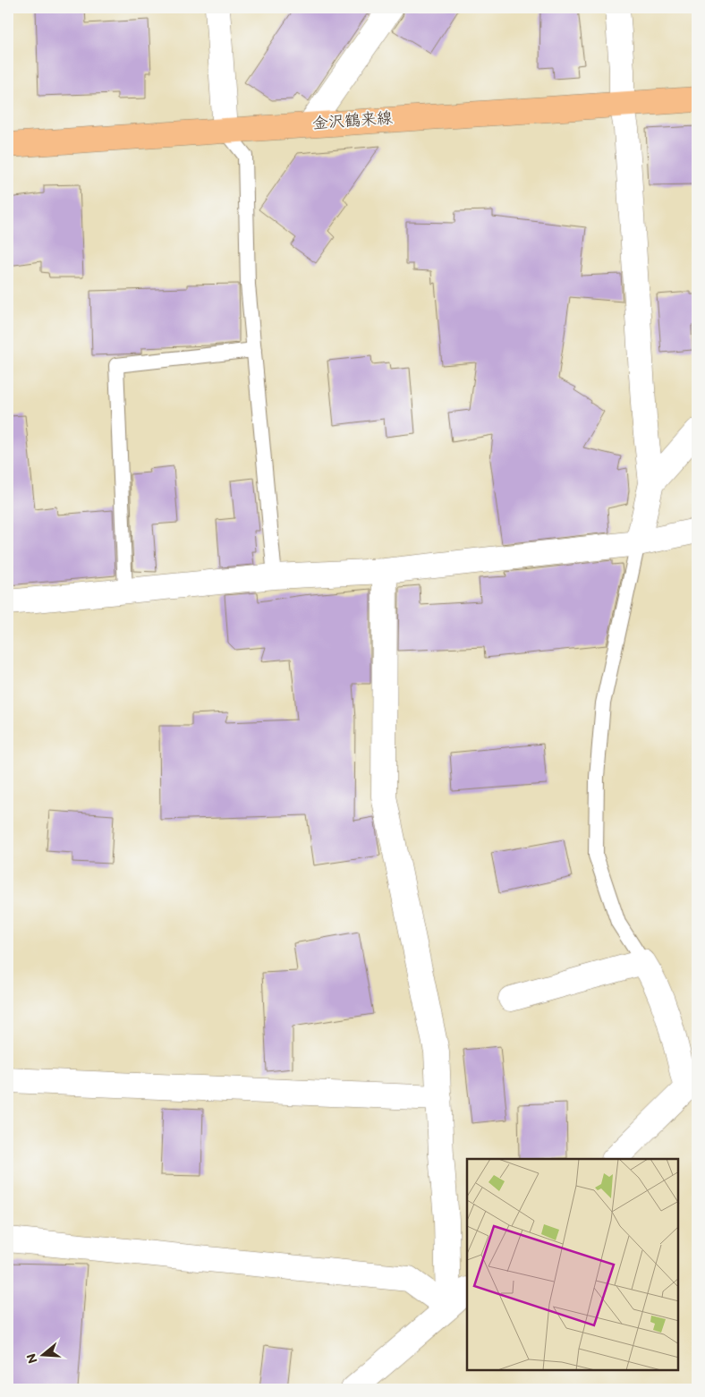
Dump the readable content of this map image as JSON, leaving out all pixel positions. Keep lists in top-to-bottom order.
{
  "streets": {
    "main road": ["金沢鶴来線"]
  },
  "north": "left"
}
